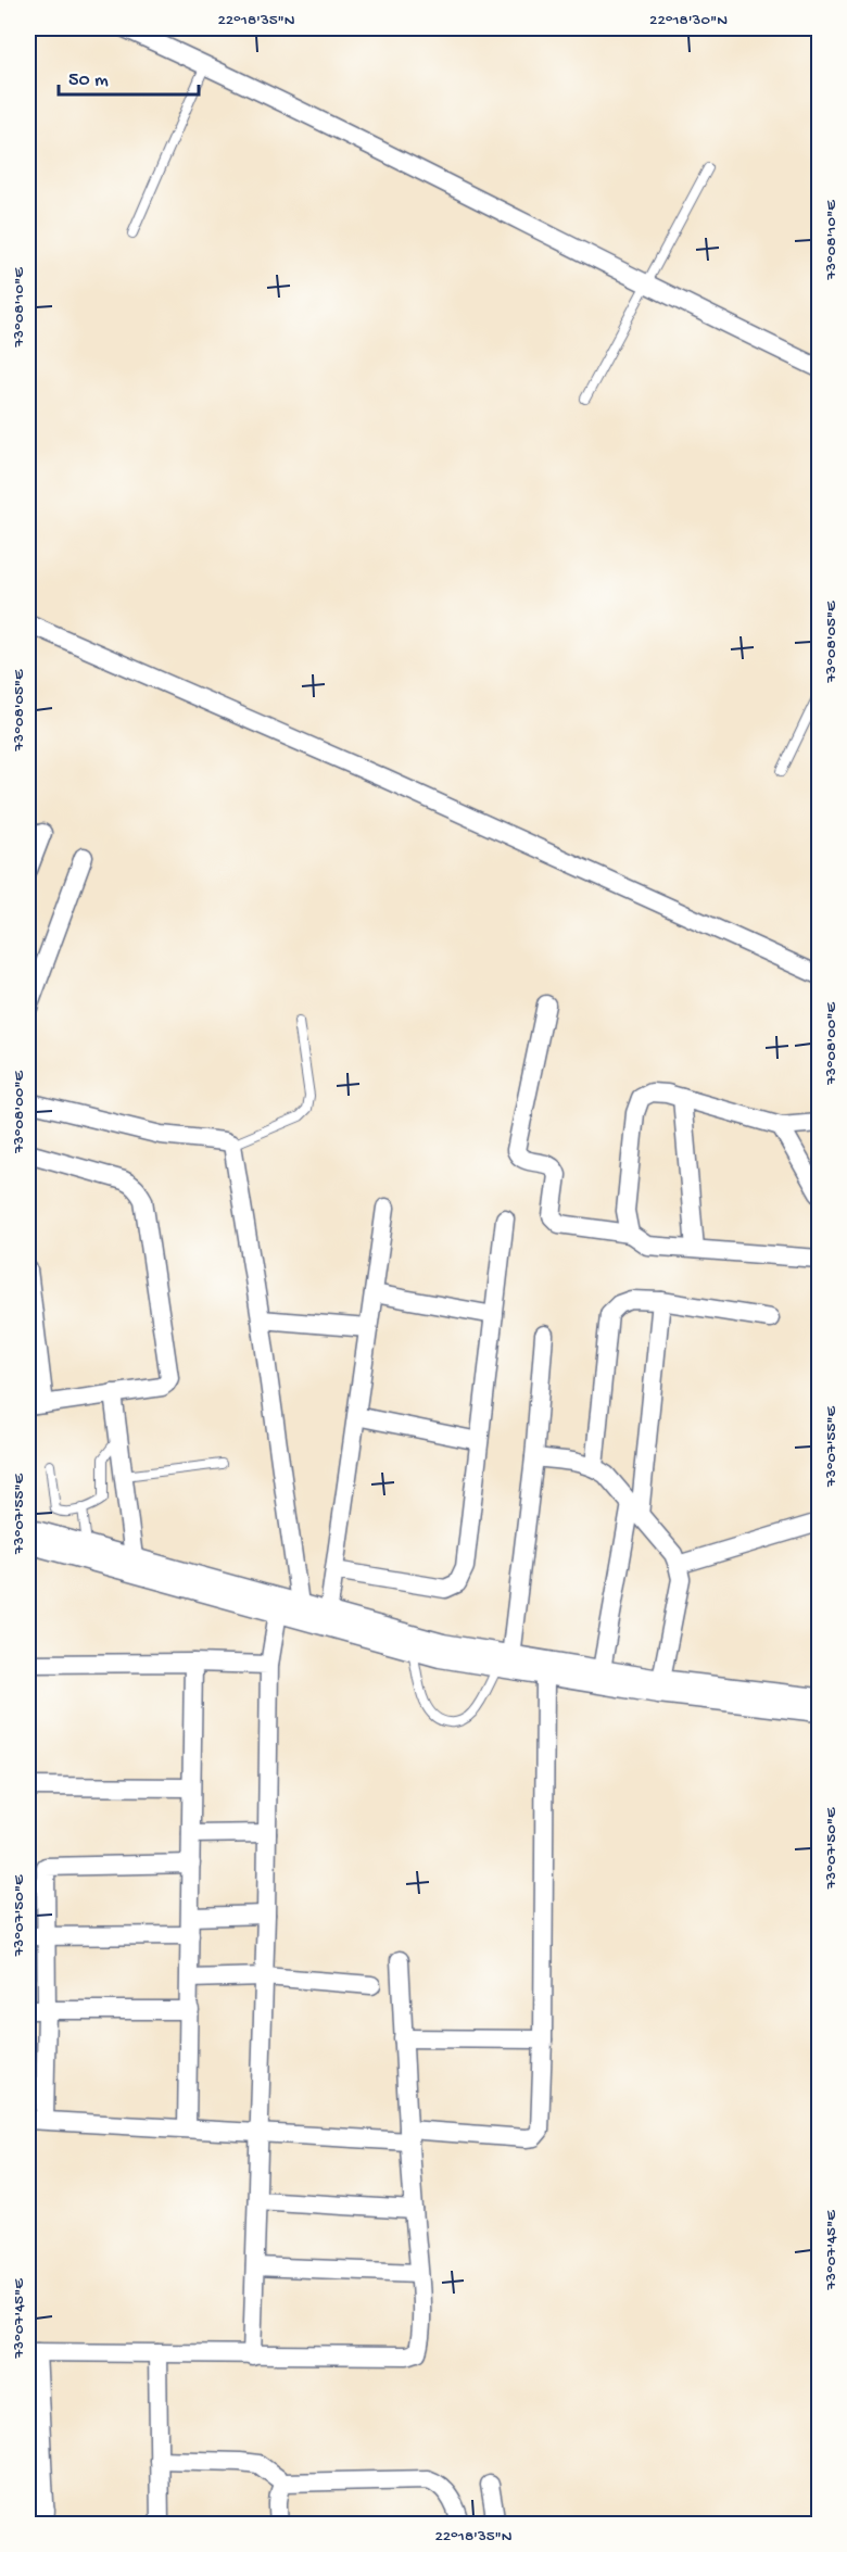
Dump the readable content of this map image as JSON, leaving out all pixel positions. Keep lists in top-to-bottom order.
{
  "scale_bar": "50 m",
  "coordinates": [
    "22°18'35\"N",
    "22°18'30\"N",
    "73°08'10\"E",
    "73°08'05\"E",
    "73°08'00\"E",
    "73°07'55\"E",
    "73°07'50\"E",
    "73°07'45\"E"
  ]
}
